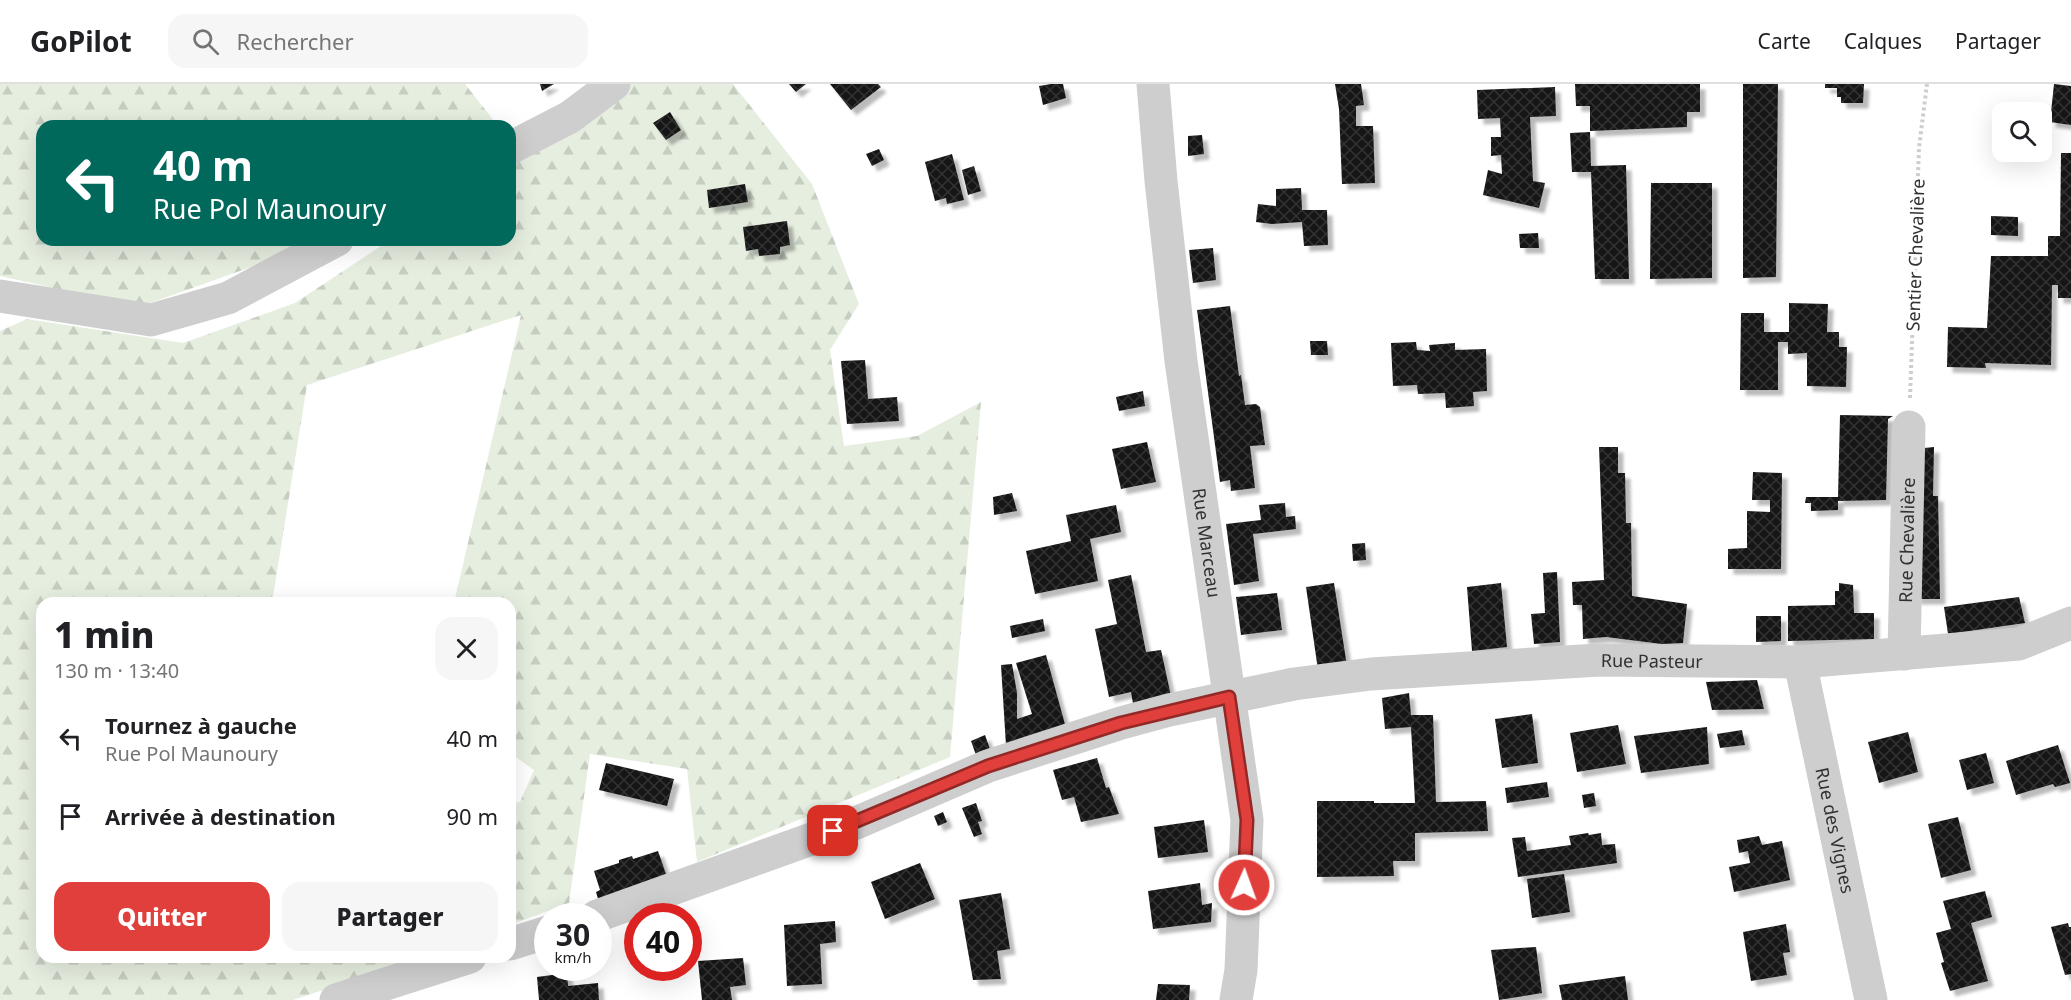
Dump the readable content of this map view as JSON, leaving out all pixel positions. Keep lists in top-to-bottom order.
{
  "streets": {
    "street": [
      "Rue Chevalière",
      "Rue Marceau",
      "Rue Pasteur",
      "Rue des Vignes"
    ],
    "path": ["Sentier Chevalière"]
  },
  "crossings": [
    ["Sentier Chevalière", "Rue Chevalière"],
    ["Rue Chevalière", "Rue Pasteur"],
    ["Rue Marceau", "Rue Pasteur"],
    ["Rue Pasteur", "Rue des Vignes"]
  ],
  "page": {
    "header": "GoPilot",
    "search": "Rechercher",
    "nav": ["Carte", "Calques", "Partager"],
    "turn": ["40 m", "Rue Pol Maunoury"],
    "heading": ["1 min", "130 m · 13:40"],
    "list": [
      {
        "name": "Tournez à gauche",
        "note": "Rue Pol Maunoury",
        "value": "40 m"
      },
      {
        "name": "Arrivée à destination",
        "value": "90 m"
      }
    ],
    "buttons": ["Quitter", "Partager"],
    "speed": "30 km/h",
    "limit": "40"
  }
}
